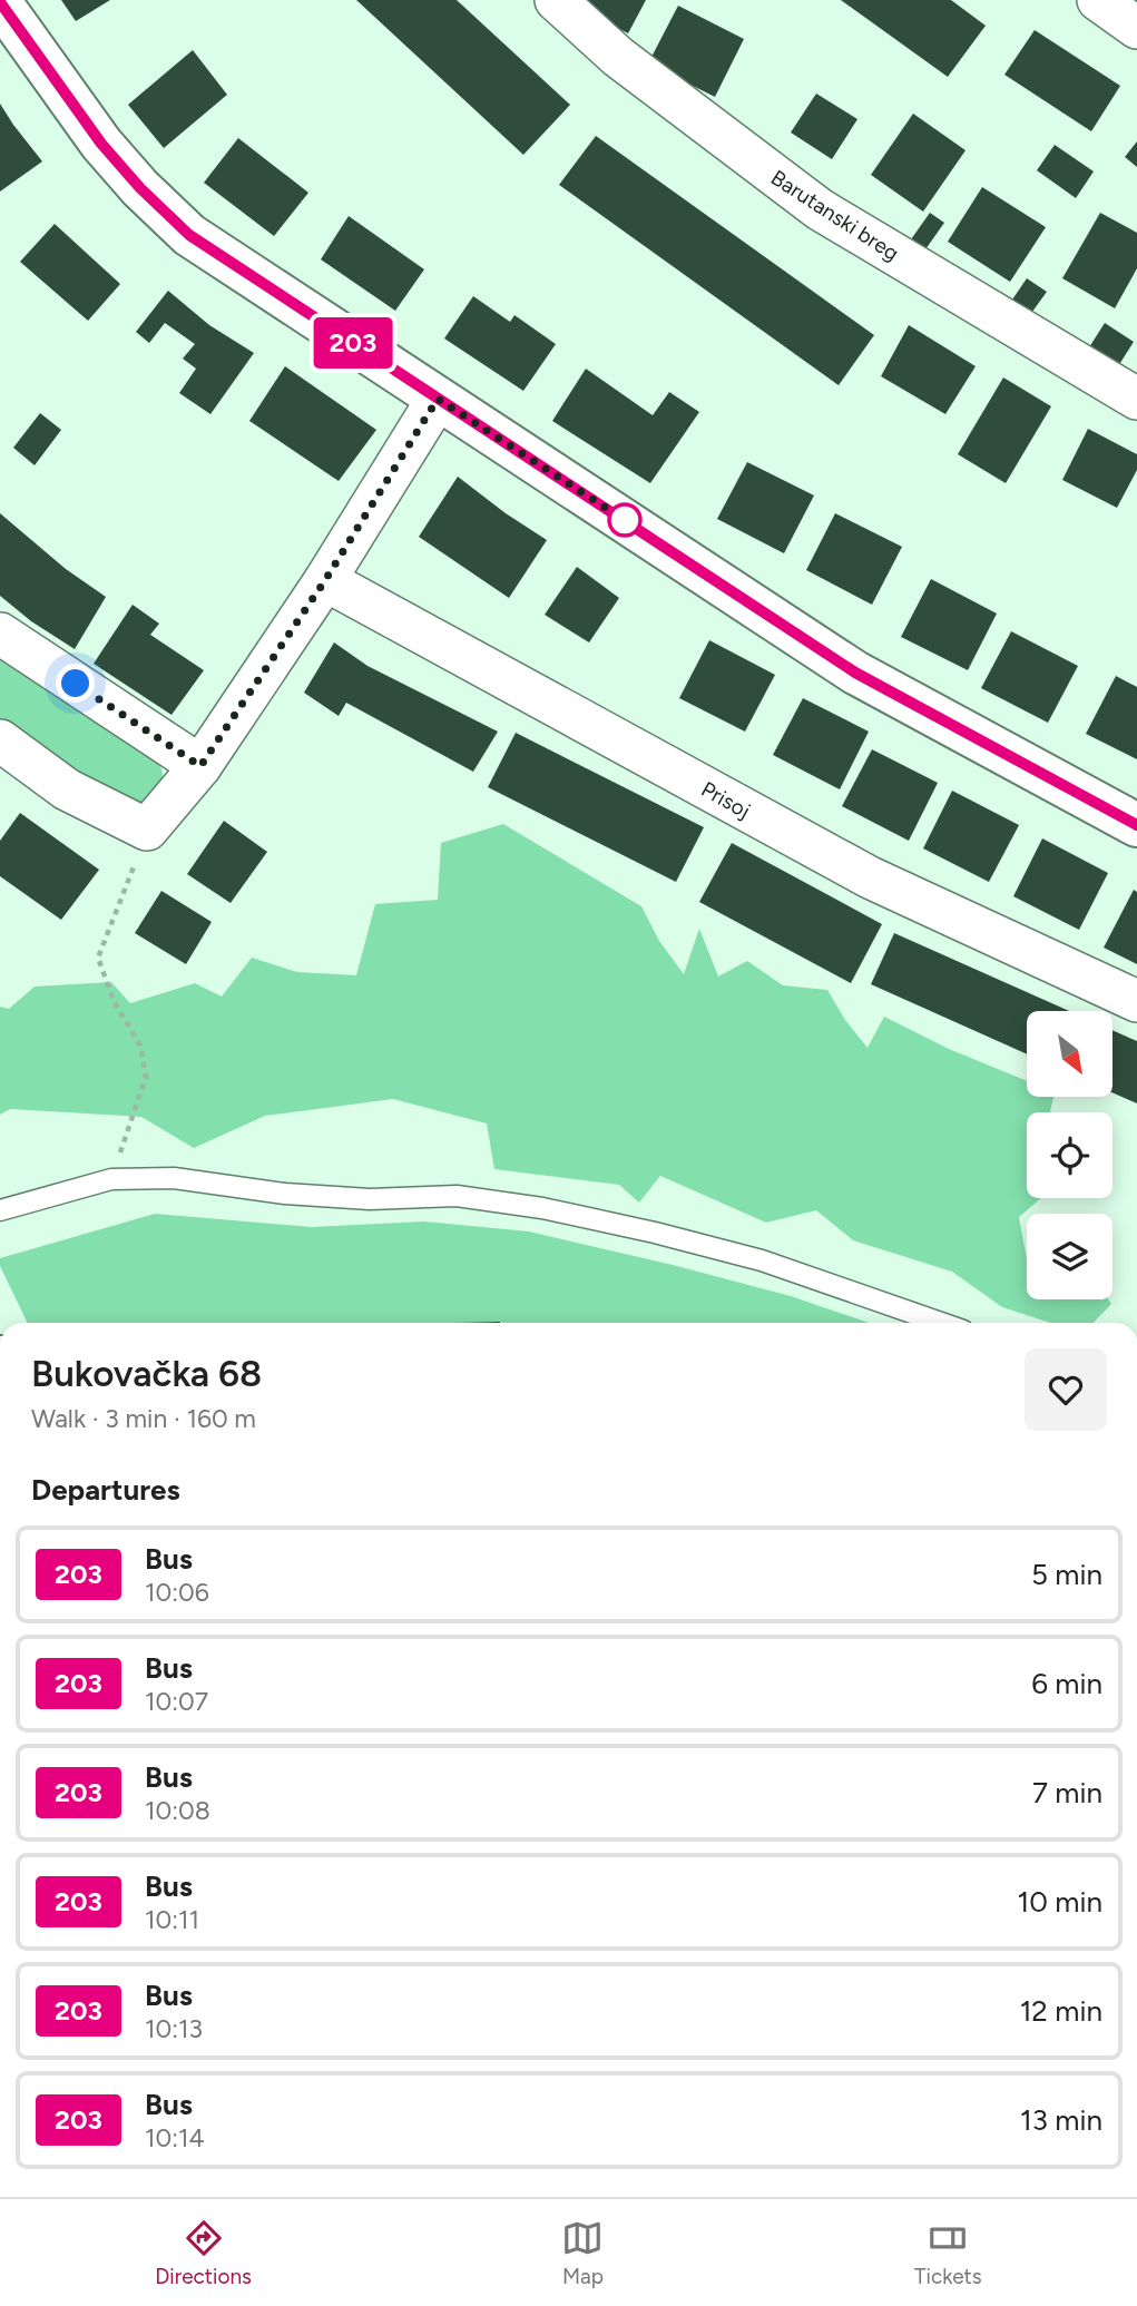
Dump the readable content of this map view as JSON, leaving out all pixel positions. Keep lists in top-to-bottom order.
{
  "streets": {
    "street": ["Barutanski breg", "Prisoj"]
  },
  "lines": ["bus line 203"],
  "north": "bottom right",
  "page": {
    "on_map": "203",
    "heading": [
      ["Bukovačka 68", "Walk · 3 min · 160 m"],
      "Departures"
    ],
    "list": [
      {
        "mark": "203",
        "name": "Bus",
        "note": "10:06",
        "value": "5 min"
      },
      {
        "mark": "203",
        "name": "Bus",
        "note": "10:07",
        "value": "6 min"
      },
      {
        "mark": "203",
        "name": "Bus",
        "note": "10:08",
        "value": "7 min"
      },
      {
        "mark": "203",
        "name": "Bus",
        "note": "10:11",
        "value": "10 min"
      },
      {
        "mark": "203",
        "name": "Bus",
        "note": "10:13",
        "value": "12 min"
      },
      {
        "mark": "203",
        "name": "Bus",
        "note": "10:14",
        "value": "13 min"
      }
    ],
    "tabs": ["Directions", "Map", "Tickets"]
  }
}
